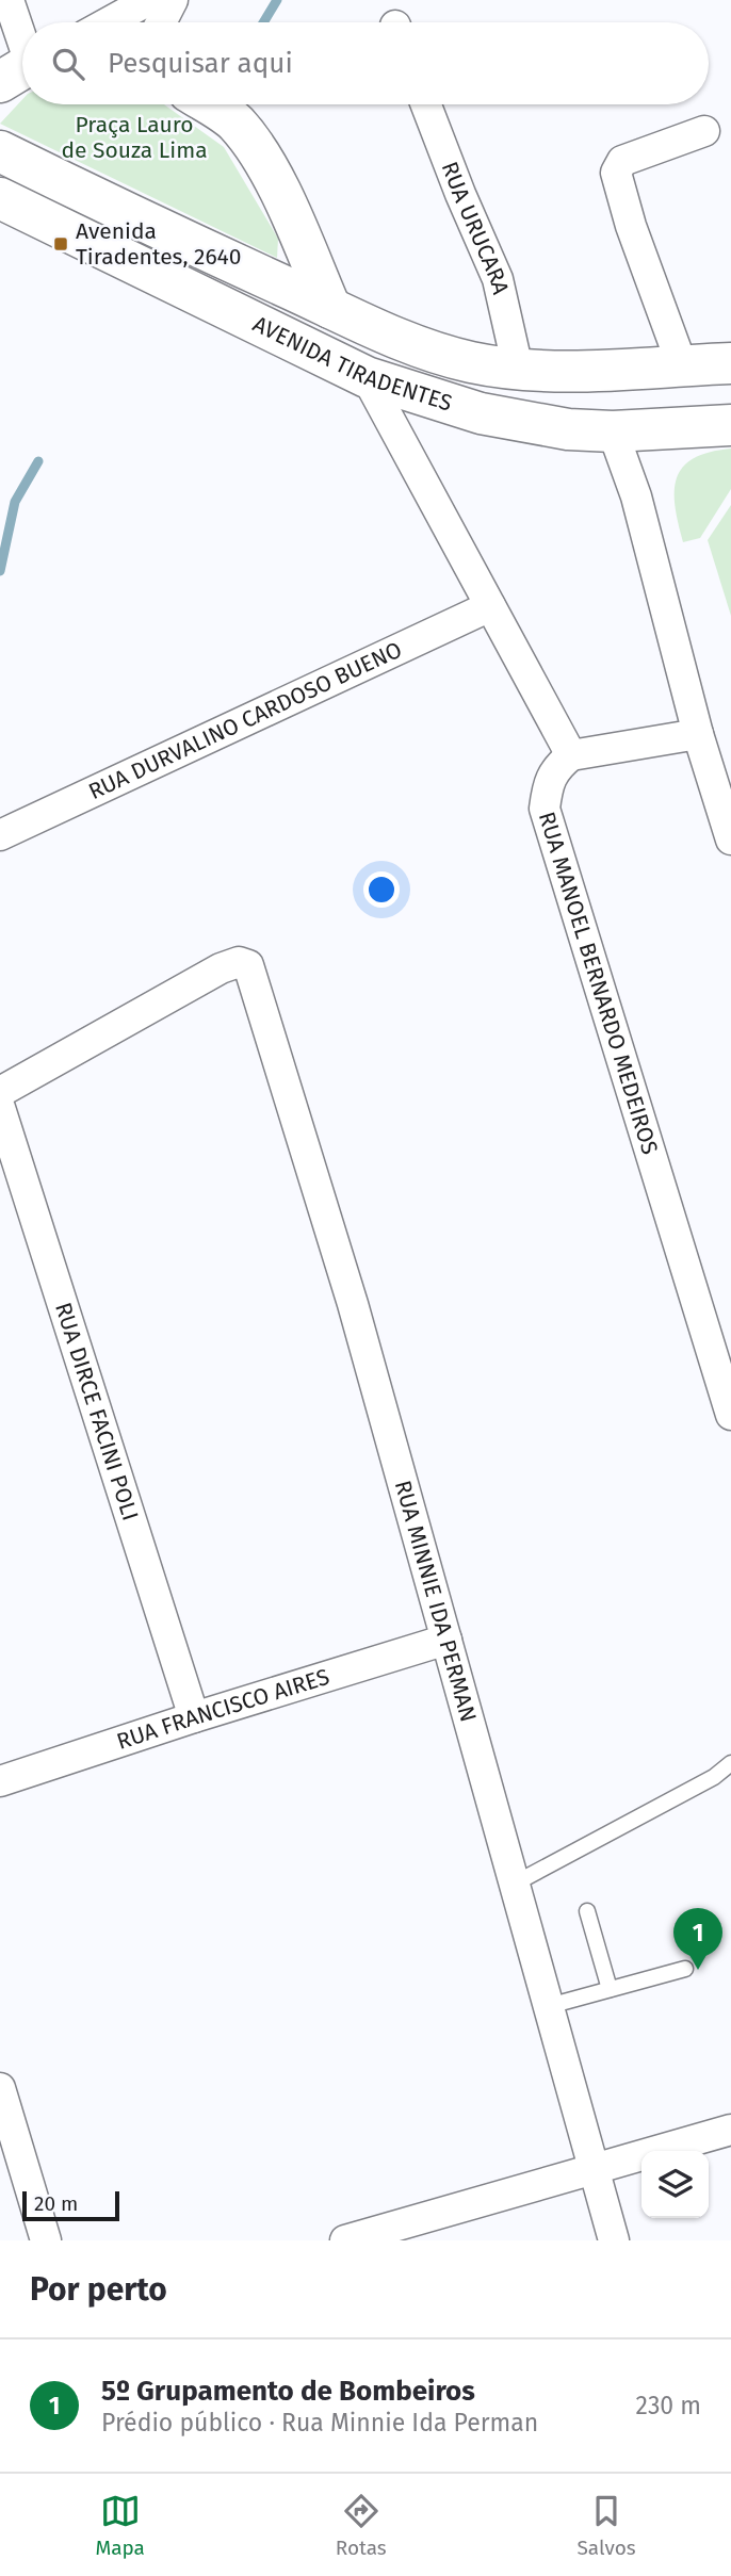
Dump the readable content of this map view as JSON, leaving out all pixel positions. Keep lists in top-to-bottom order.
{
  "streets": {
    "main road": ["AVENIDA TIRADENTES"],
    "street": [
      "RUA URUCARA",
      "RUA DURVALINO CARDOSO BUENO",
      "RUA MANOEL BERNARDO MEDEIROS",
      "RUA DIRCE FACINI POLI",
      "RUA MINNIE IDA PERMAN",
      "RUA FRANCISCO AIRES"
    ]
  },
  "crossings": [
    ["RUA URUCARA", "AVENIDA TIRADENTES"],
    ["RUA DIRCE FACINI POLI", "RUA FRANCISCO AIRES"],
    ["RUA MINNIE IDA PERMAN", "RUA FRANCISCO AIRES"]
  ],
  "parks": ["Praça Lauro de Souza Lima"],
  "places": {
    "transit": ["Avenida Tiradentes, 2640"]
  },
  "scale_bar": "20 m",
  "page": {
    "search": "Pesquisar aqui",
    "pins": "1",
    "scale": "20 m",
    "heading": "Por perto",
    "list": [
      {
        "mark": "1",
        "name": "5º Grupamento de Bombeiros",
        "note": "Prédio público · Rua Minnie Ida Perman",
        "value": "230 m"
      }
    ],
    "nav": ["Mapa", "Rotas", "Salvos"]
  }
}
